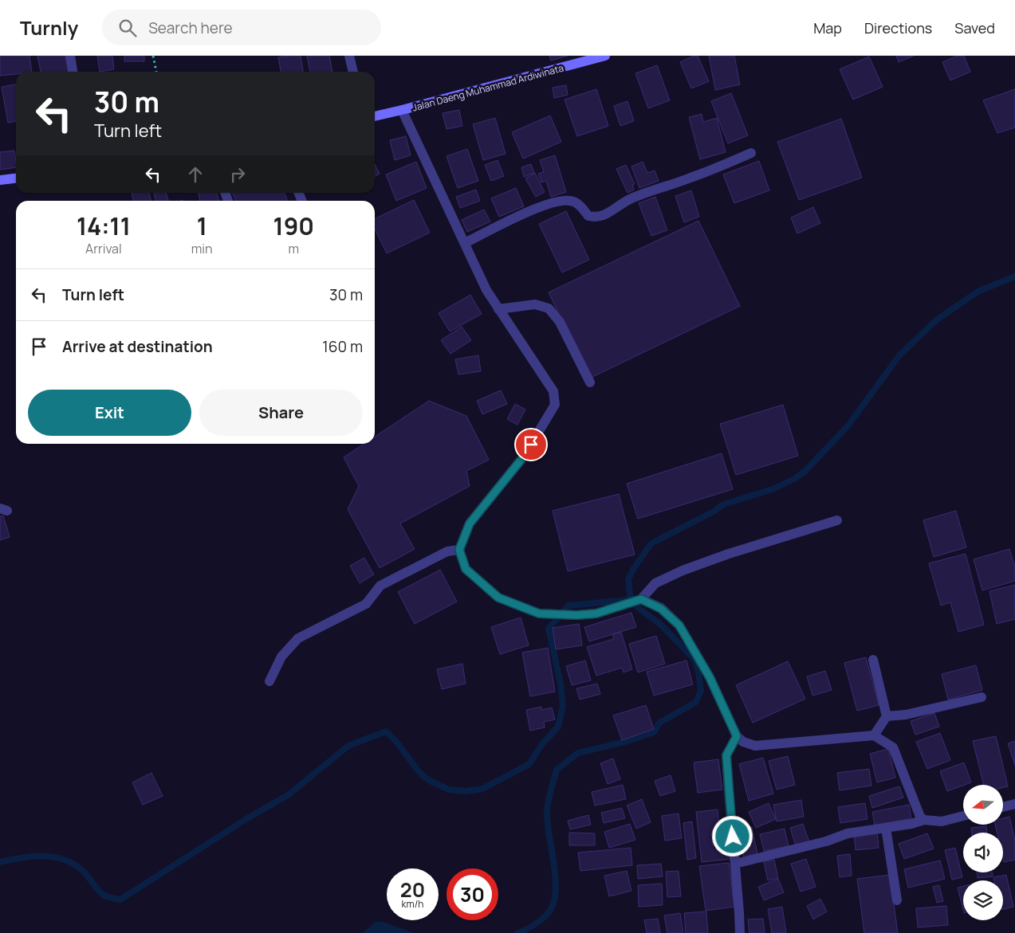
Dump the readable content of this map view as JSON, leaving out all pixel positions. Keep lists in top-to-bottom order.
{
  "streets": {
    "main road": ["Jalan Daeng Muhammad Ardiwinata"]
  },
  "north": "left",
  "page": {
    "header": "Turnly",
    "search": "Search here",
    "nav": ["Map", "Directions", "Saved"],
    "turn": ["30 m", "Turn left"],
    "eta": [
      "14:11",
      "Arrival",
      "1",
      "min",
      "190",
      "m"
    ],
    "list": [
      {
        "name": "Turn left",
        "value": "30 m"
      },
      {
        "name": "Arrive at destination",
        "value": "160 m"
      }
    ],
    "buttons": ["Exit", "Share"],
    "speed": "20 km/h",
    "limit": "30"
  }
}
